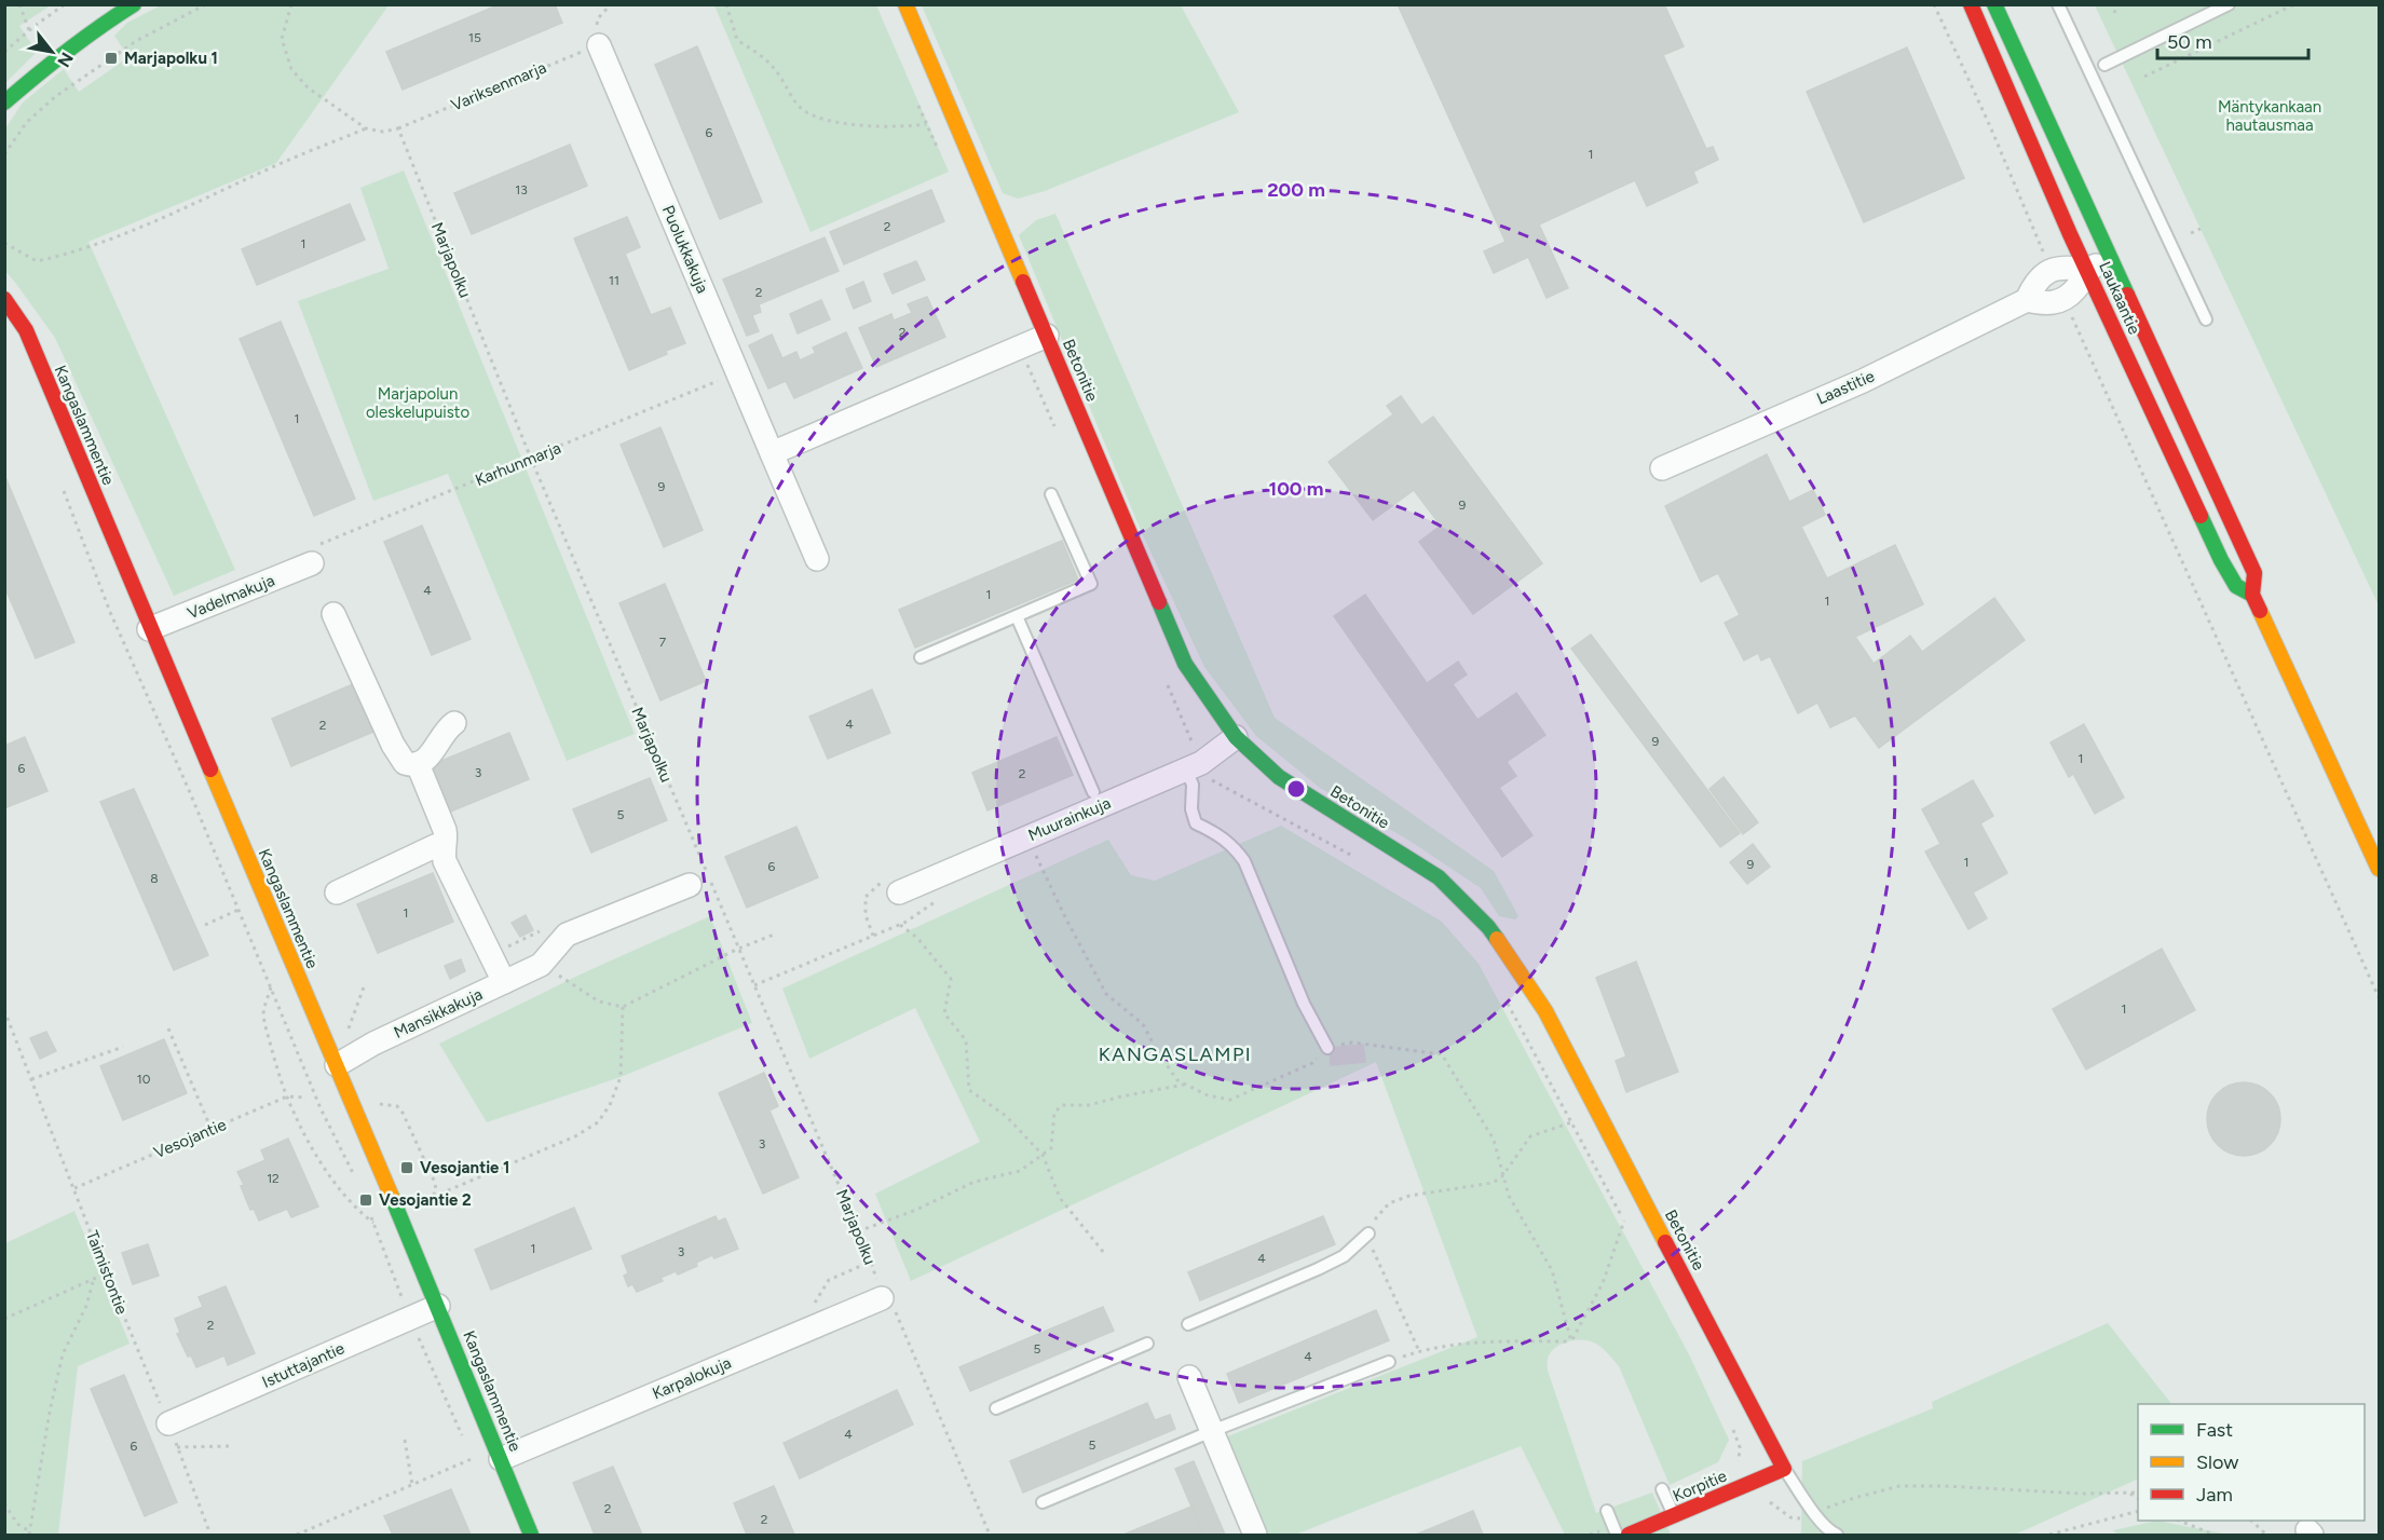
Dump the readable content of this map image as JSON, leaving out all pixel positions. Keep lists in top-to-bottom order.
{
  "streets": {
    "street": [
      "Puolukkakuja",
      "Laukaantie",
      "Betonitie",
      "Laastitie",
      "Kangaslammentie",
      "Vadelmakuja",
      "Muurainkuja",
      "Mansikkakuja",
      "Istuttajantie",
      "Karpalokuja",
      "Korpitie"
    ],
    "path": [
      "Variksenmarja",
      "Marjapolku",
      "Karhunmarja",
      "Vesojantie",
      "Taimistontie"
    ]
  },
  "crossings": [
    ["Variksenmarja", "Puolukkakuja"],
    ["Variksenmarja", "Marjapolku"],
    ["Puolukkakuja", "Karhunmarja"],
    ["Marjapolku", "Karhunmarja"],
    ["Marjapolku", "Karpalokuja"],
    ["Betonitie", "Muurainkuja"],
    ["Betonitie", "Korpitie"],
    ["Kangaslammentie", "Vadelmakuja"],
    ["Kangaslammentie", "Mansikkakuja"],
    ["Kangaslammentie", "Istuttajantie"],
    ["Kangaslammentie", "Karpalokuja"],
    ["Karhunmarja", "Vadelmakuja"],
    ["Vesojantie", "Taimistontie"],
    ["Taimistontie", "Istuttajantie"]
  ],
  "districts": ["KANGASLAMPI"],
  "parks": ["Mäntykankaan hautausmaa", "Marjapolun oleskelupuisto"],
  "places": {
    "transit": ["Marjapolku 1", "Vesojantie 1", "Vesojantie 2"]
  },
  "house_numbers": [
    "15",
    "6",
    "1",
    "13",
    "2",
    "1",
    "11",
    "2",
    "2",
    "1",
    "9",
    "9",
    "4",
    "1",
    "1",
    "7",
    "4",
    "2",
    "9",
    "1",
    "6",
    "3",
    "2",
    "5",
    "1",
    "9",
    "6",
    "8",
    "1",
    "1",
    "10",
    "3",
    "12",
    "1",
    "3",
    "4",
    "2",
    "5",
    "4",
    "4",
    "5",
    "6",
    "2",
    "2"
  ],
  "legend": ["Fast", "Slow", "Jam"],
  "scale_bar": "50 m",
  "north": "bottom right",
  "rings": ["200 m", "100 m"]
}
